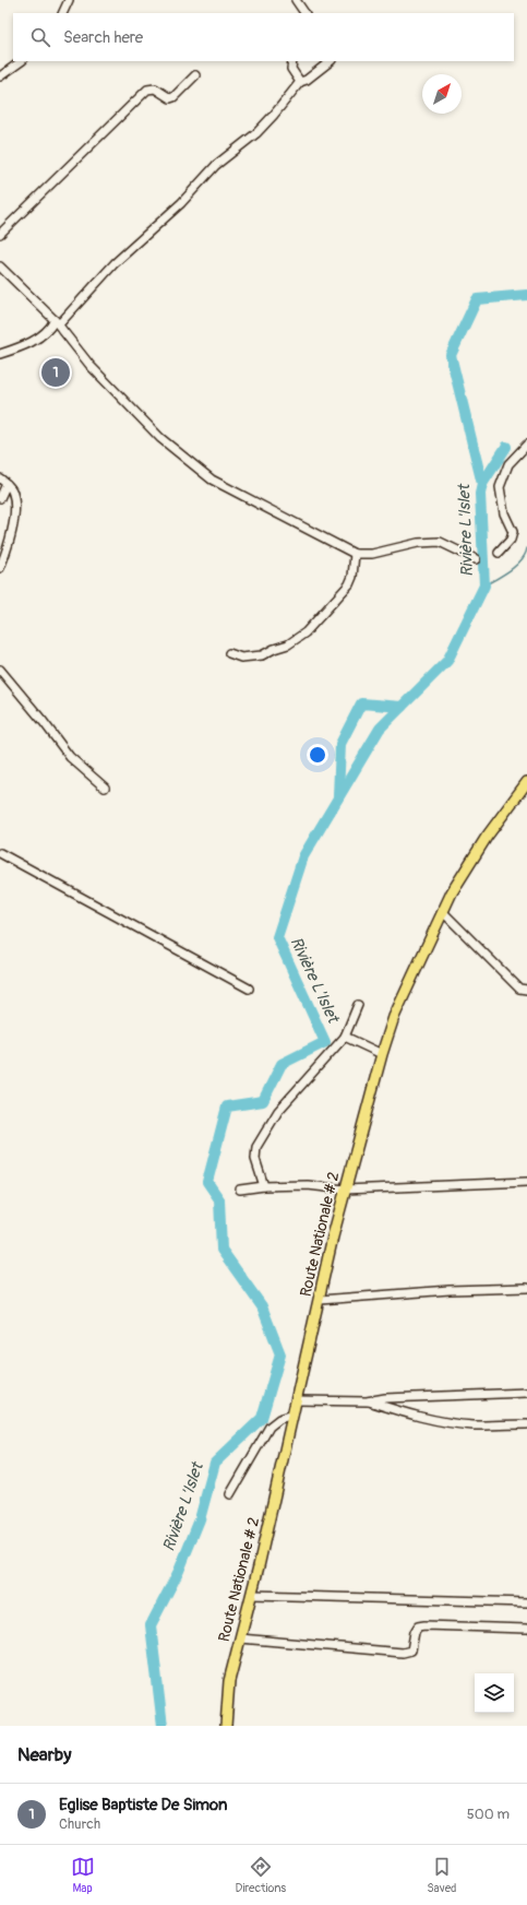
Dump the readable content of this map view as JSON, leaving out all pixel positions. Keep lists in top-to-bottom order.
{
  "streets": {
    "main road": ["Route Nationale # 2"]
  },
  "water": ["Rivière L'Islet"],
  "north": "top right",
  "page": {
    "search": "Search here",
    "pins": "1",
    "heading": "Nearby",
    "list": [
      {
        "mark": "1",
        "name": "Eglise Baptiste De Simon",
        "note": "Church",
        "value": "500 m"
      }
    ],
    "nav": ["Map", "Directions", "Saved"]
  }
}
